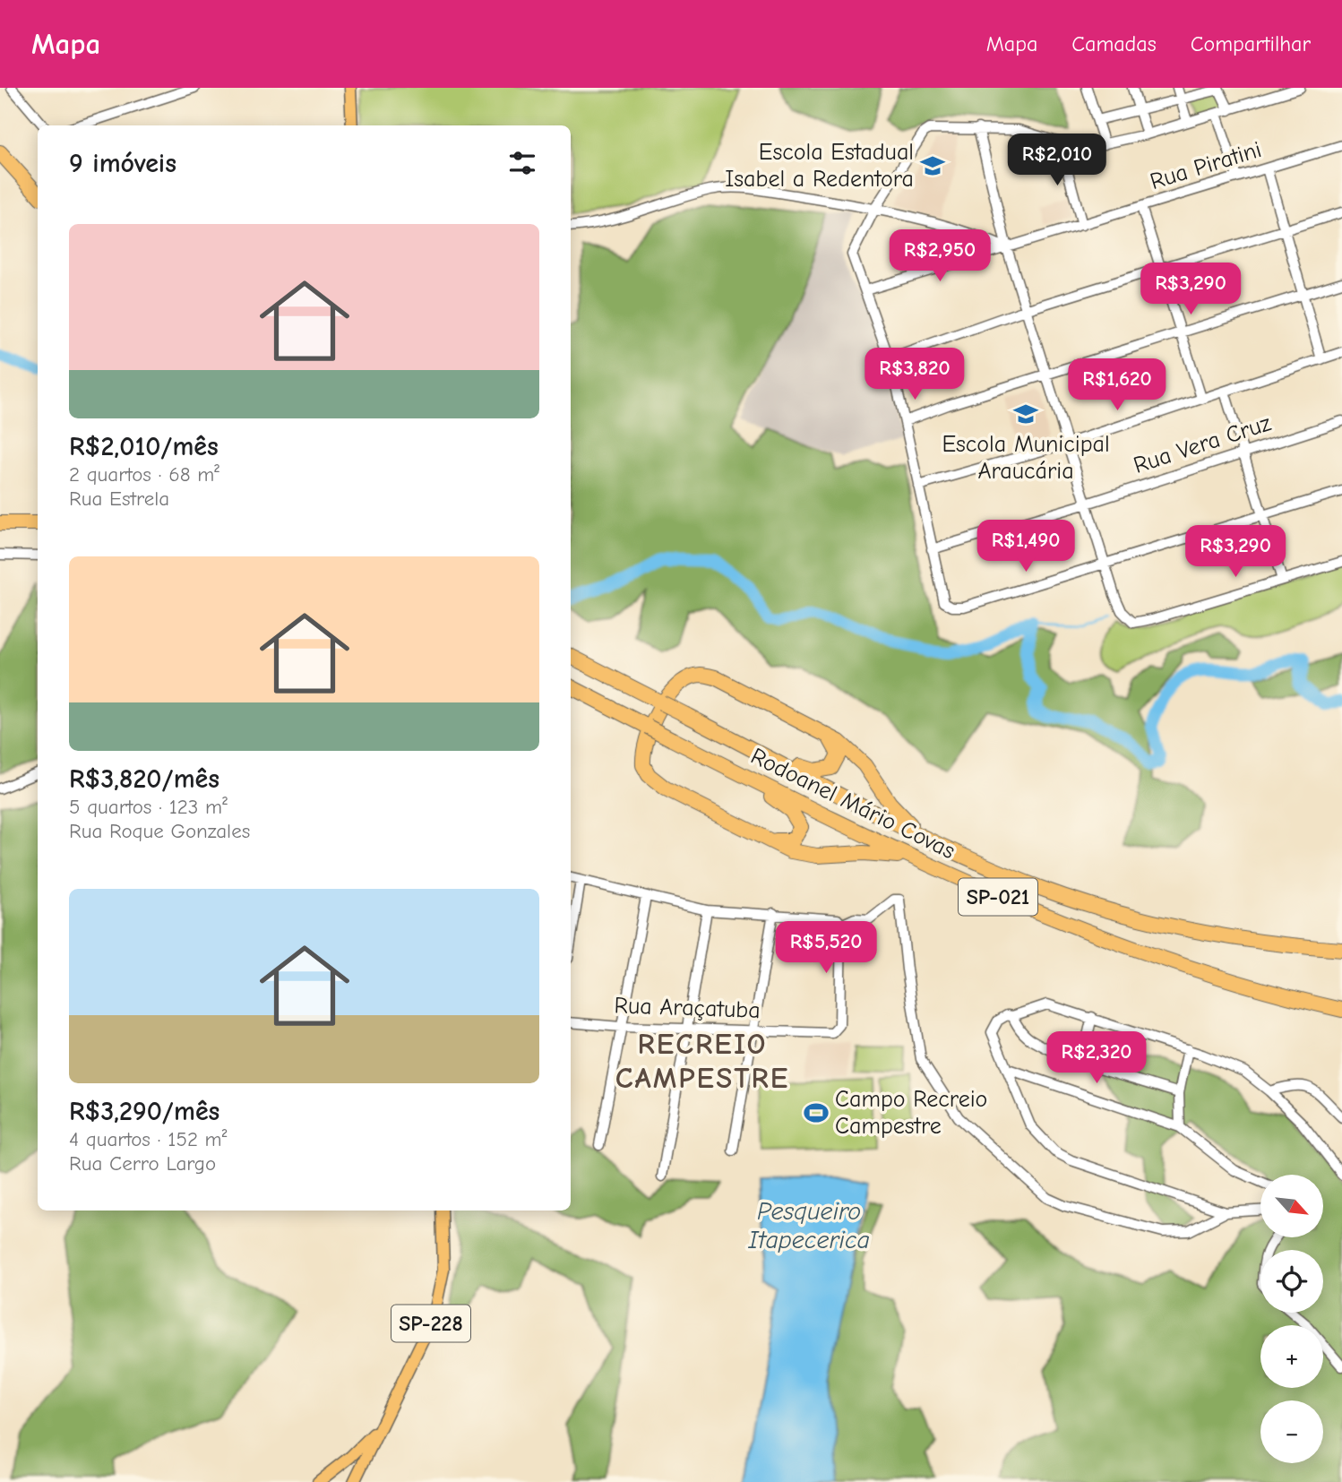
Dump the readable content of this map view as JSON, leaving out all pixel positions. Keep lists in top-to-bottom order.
{
  "streets": {
    "highway": ["Rodoanel Mário Covas", "SP-021"],
    "main road": ["SP-228"],
    "street": ["Rua Piratini", "Rua Vera Cruz", "Rua Araçatuba"]
  },
  "districts": ["RECREIO CAMPESTRE"],
  "water": ["Pesqueiro Itapecerica"],
  "places": {
    "school or university": ["Escola Estadual Isabel a Redentora", "Escola Municipal Araucária"],
    "sports": ["Campo Recreio Campestre"]
  },
  "north": "bottom right",
  "page": {
    "header": "Mapa",
    "nav": ["Mapa", "Camadas", "Compartilhar"],
    "heading": "9 imóveis",
    "price": [
      "R$2,010",
      "R$2,950",
      "R$3,290",
      "R$3,820",
      "R$1,620",
      "R$1,490",
      "R$3,290",
      "R$5,520",
      "R$2,320"
    ],
    "list": [
      {
        "name": "R$2,010/mês",
        "note": "2 quartos · 68 m² · Rua Estrela"
      },
      {
        "name": "R$3,820/mês",
        "note": "5 quartos · 123 m² · Rua Roque Gonzales"
      },
      {
        "name": "R$3,290/mês",
        "note": "4 quartos · 152 m² · Rua Cerro Largo"
      }
    ],
    "map_buttons": ["+", "−"]
  }
}
